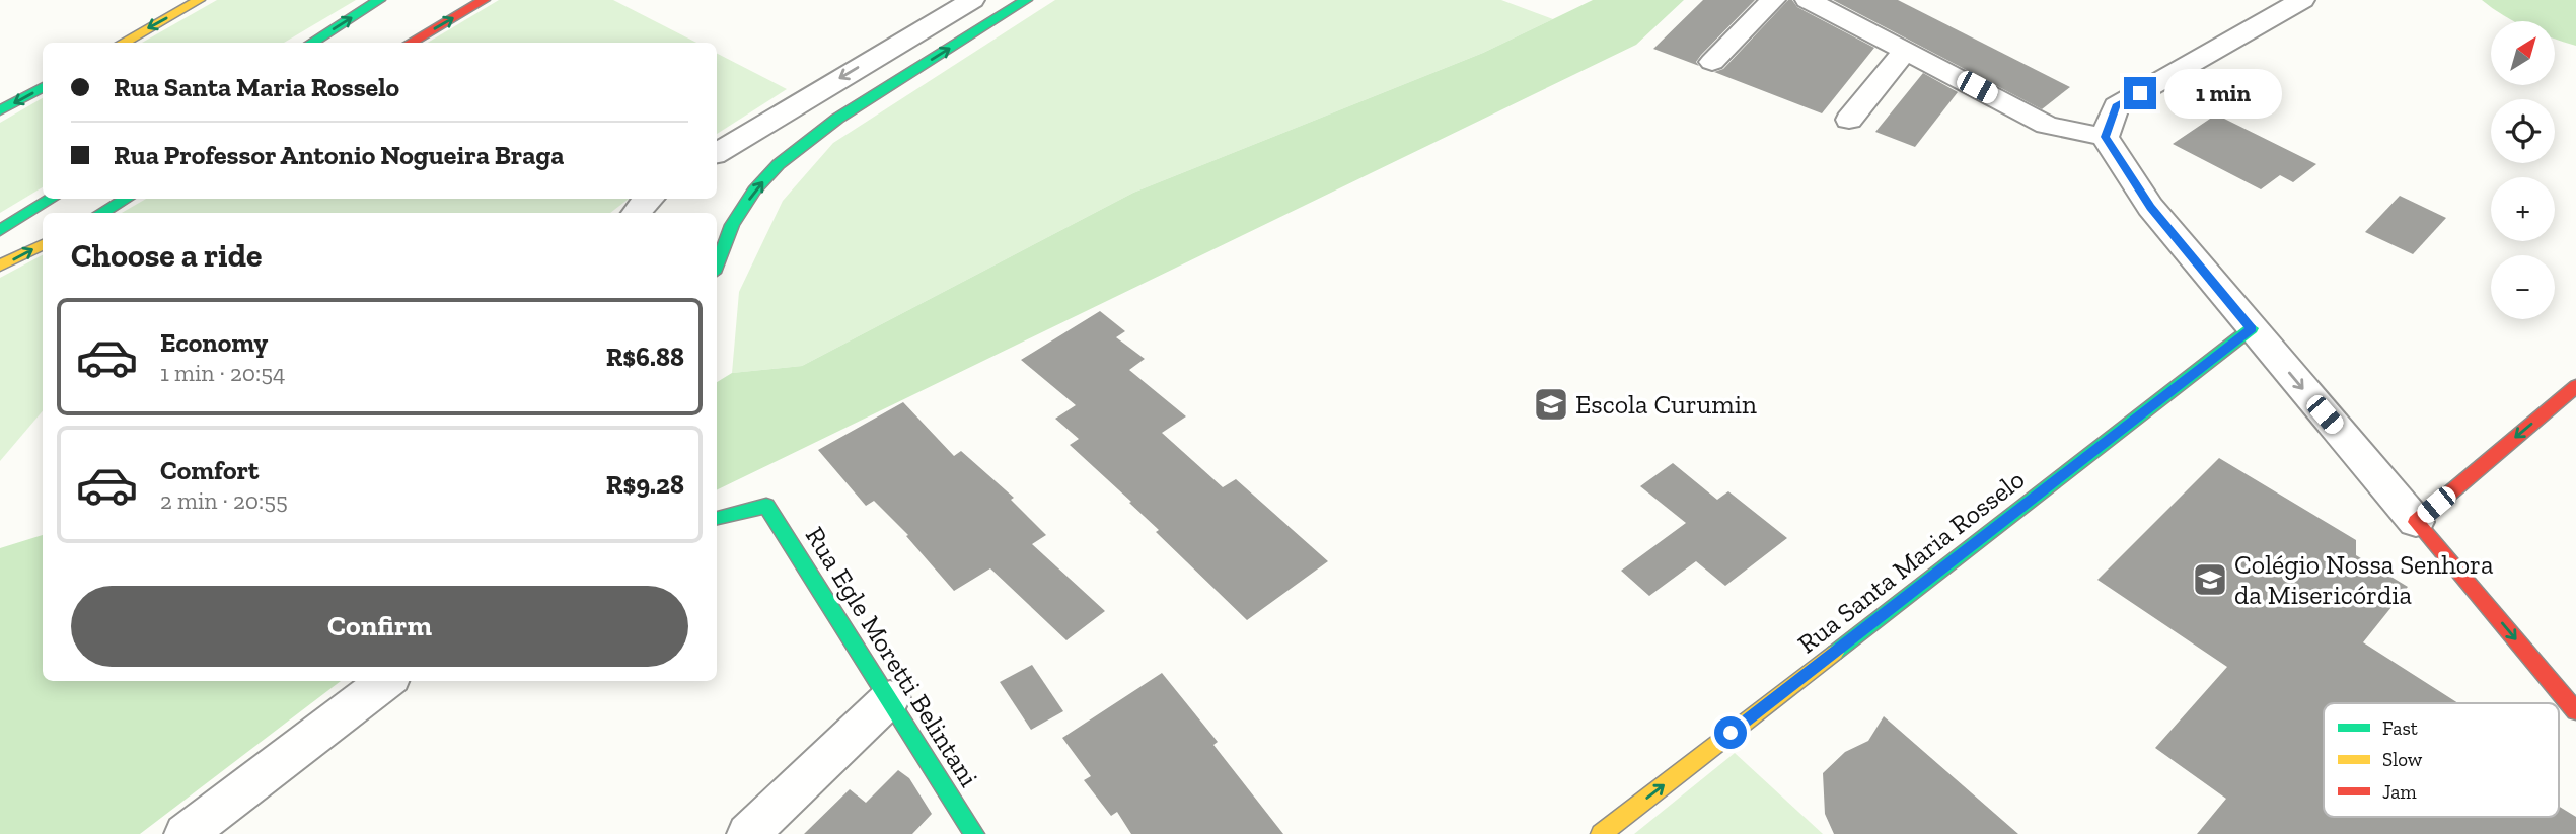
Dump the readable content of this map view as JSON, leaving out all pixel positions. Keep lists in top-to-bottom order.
{
  "streets": {
    "street": ["Rua Santa Maria Rosselo", "Rua Egle Moretti Belintani"]
  },
  "one_way": ["Rua Santa Maria Rosselo"],
  "places": {
    "school or university": ["Escola Curumin", "Colégio Nossa Senhora da Misericórdia"]
  },
  "legend": ["Fast", "Slow", "Jam"],
  "north": "top right",
  "page": {
    "map_buttons": ["+", "−"],
    "banner": ["Rua Santa Maria Rosselo", "Rua Professor Antonio Nogueira Braga"],
    "bubble": "1 min",
    "heading": "Choose a ride",
    "list": [
      {
        "name": "Economy",
        "note": "1 min · 20:54",
        "value": "R$6.88"
      },
      {
        "name": "Comfort",
        "note": "2 min · 20:55",
        "value": "R$9.28"
      }
    ],
    "buttons": "Confirm"
  }
}
